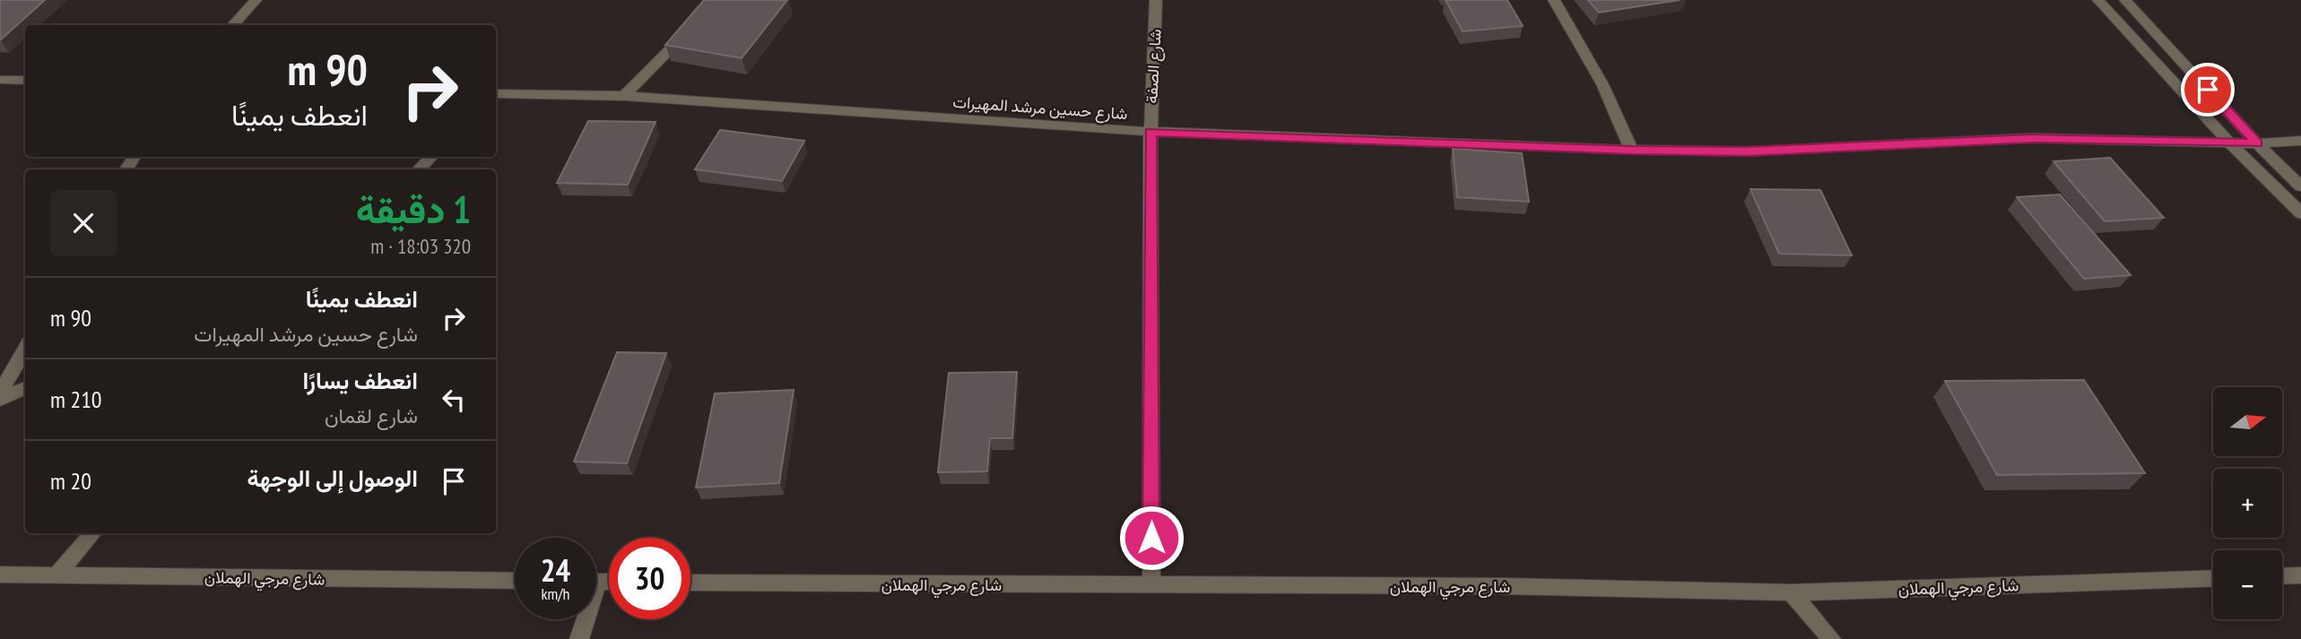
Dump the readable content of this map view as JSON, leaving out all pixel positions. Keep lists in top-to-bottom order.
{
  "streets": {
    "street": ["شارع الصفة", "شارع حسين مرشد المهيرات", "شارع مرجي الهملان"]
  },
  "crossings": [
    ["شارع الصفة", "شارع حسين مرشد المهيرات"],
    ["شارع الصفة", "شارع مرجي الهملان"]
  ],
  "north": "right",
  "page": {
    "turn": ["90 m", "انعطف يمينًا"],
    "heading": ["1 دقيقة", "320 m · 18:03"],
    "list": [
      {
        "name": "انعطف يمينًا",
        "note": "شارع حسين مرشد المهيرات",
        "value": "90 m"
      },
      {
        "name": "انعطف يسارًا",
        "note": "شارع لقمان",
        "value": "210 m"
      },
      {
        "name": "الوصول إلى الوجهة",
        "value": "20 m"
      }
    ],
    "map_buttons": ["+", "−"],
    "speed": "24 km/h",
    "limit": "30"
  }
}
